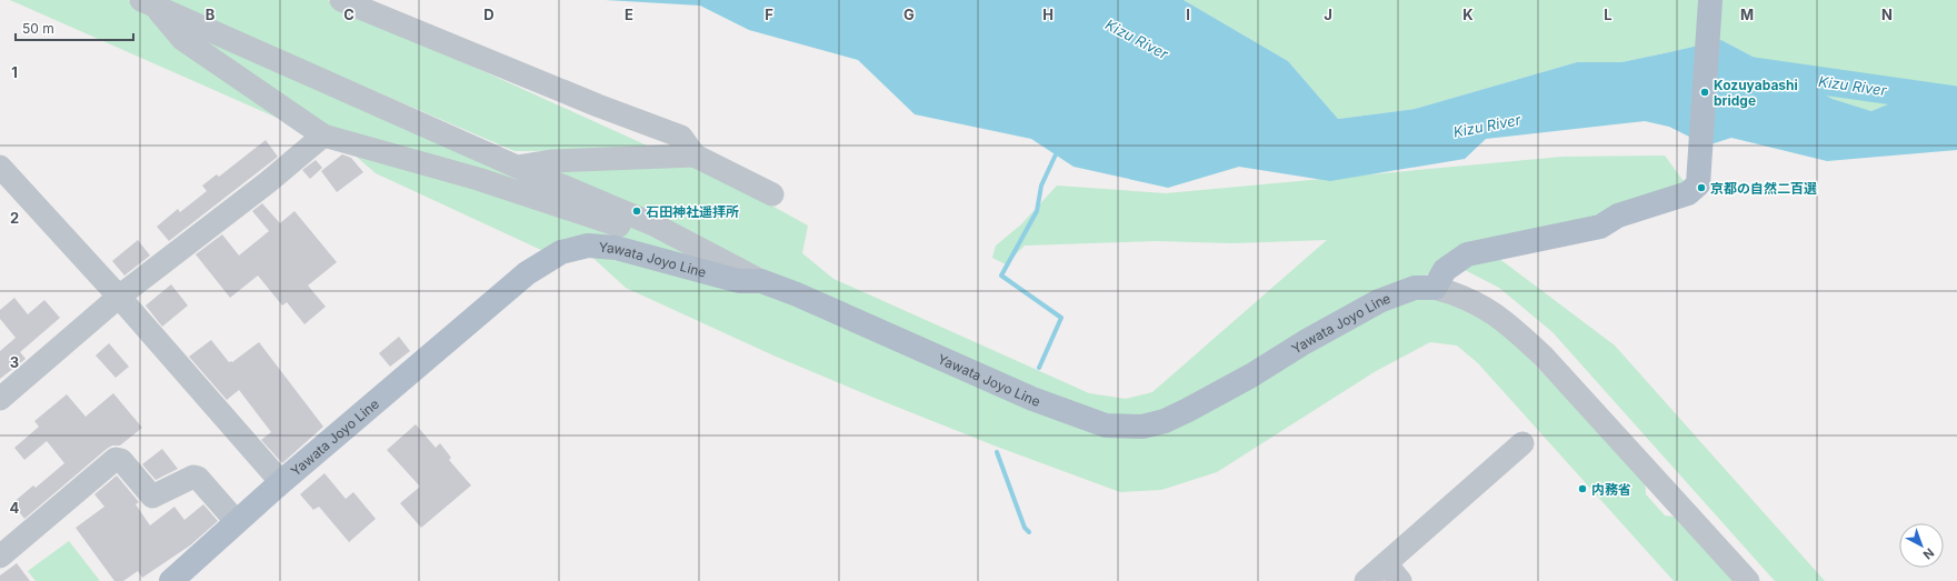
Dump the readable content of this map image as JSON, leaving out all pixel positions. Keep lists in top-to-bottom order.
{
  "streets": {
    "main road": ["Yawata Joyo Line"]
  },
  "water": ["Kizu River"],
  "places": [
    "Kozuyabashi bridge",
    "京都の自然二百選",
    "石田神社遥拝所",
    "内務省"
  ],
  "scale_bar": "50 m",
  "north": "bottom right",
  "grid": {
    "columns": [
      "B",
      "C",
      "D",
      "E",
      "F",
      "G",
      "H",
      "I",
      "J",
      "K",
      "L",
      "M",
      "N"
    ],
    "rows": [
      "1",
      "2",
      "3",
      "4"
    ]
  }
}
